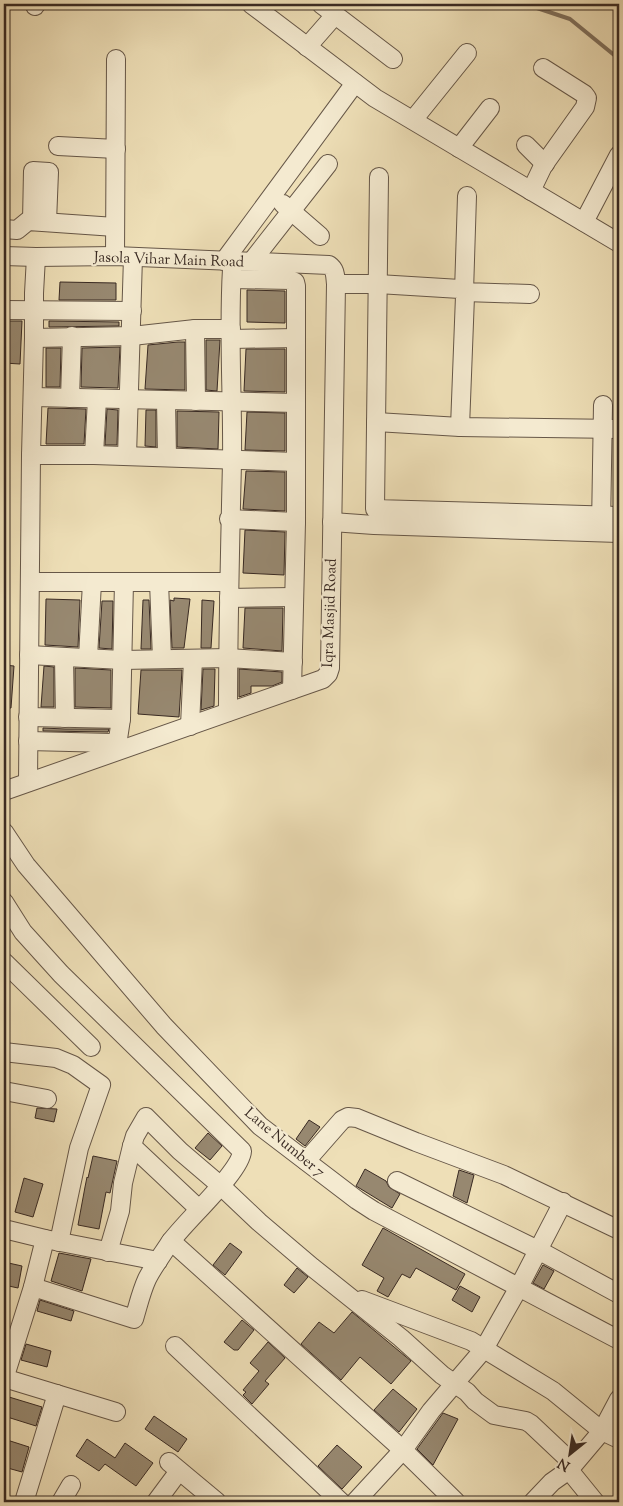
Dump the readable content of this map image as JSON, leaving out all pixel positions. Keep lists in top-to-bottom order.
{
  "streets": {
    "street": ["Jasola Vihar Main Road", "Iqra Masjid Road", "Lane Number 7"]
  },
  "crossings": [
    ["Jasola Vihar Main Road", "Iqra Masjid Road"]
  ],
  "north": "bottom left"
}
